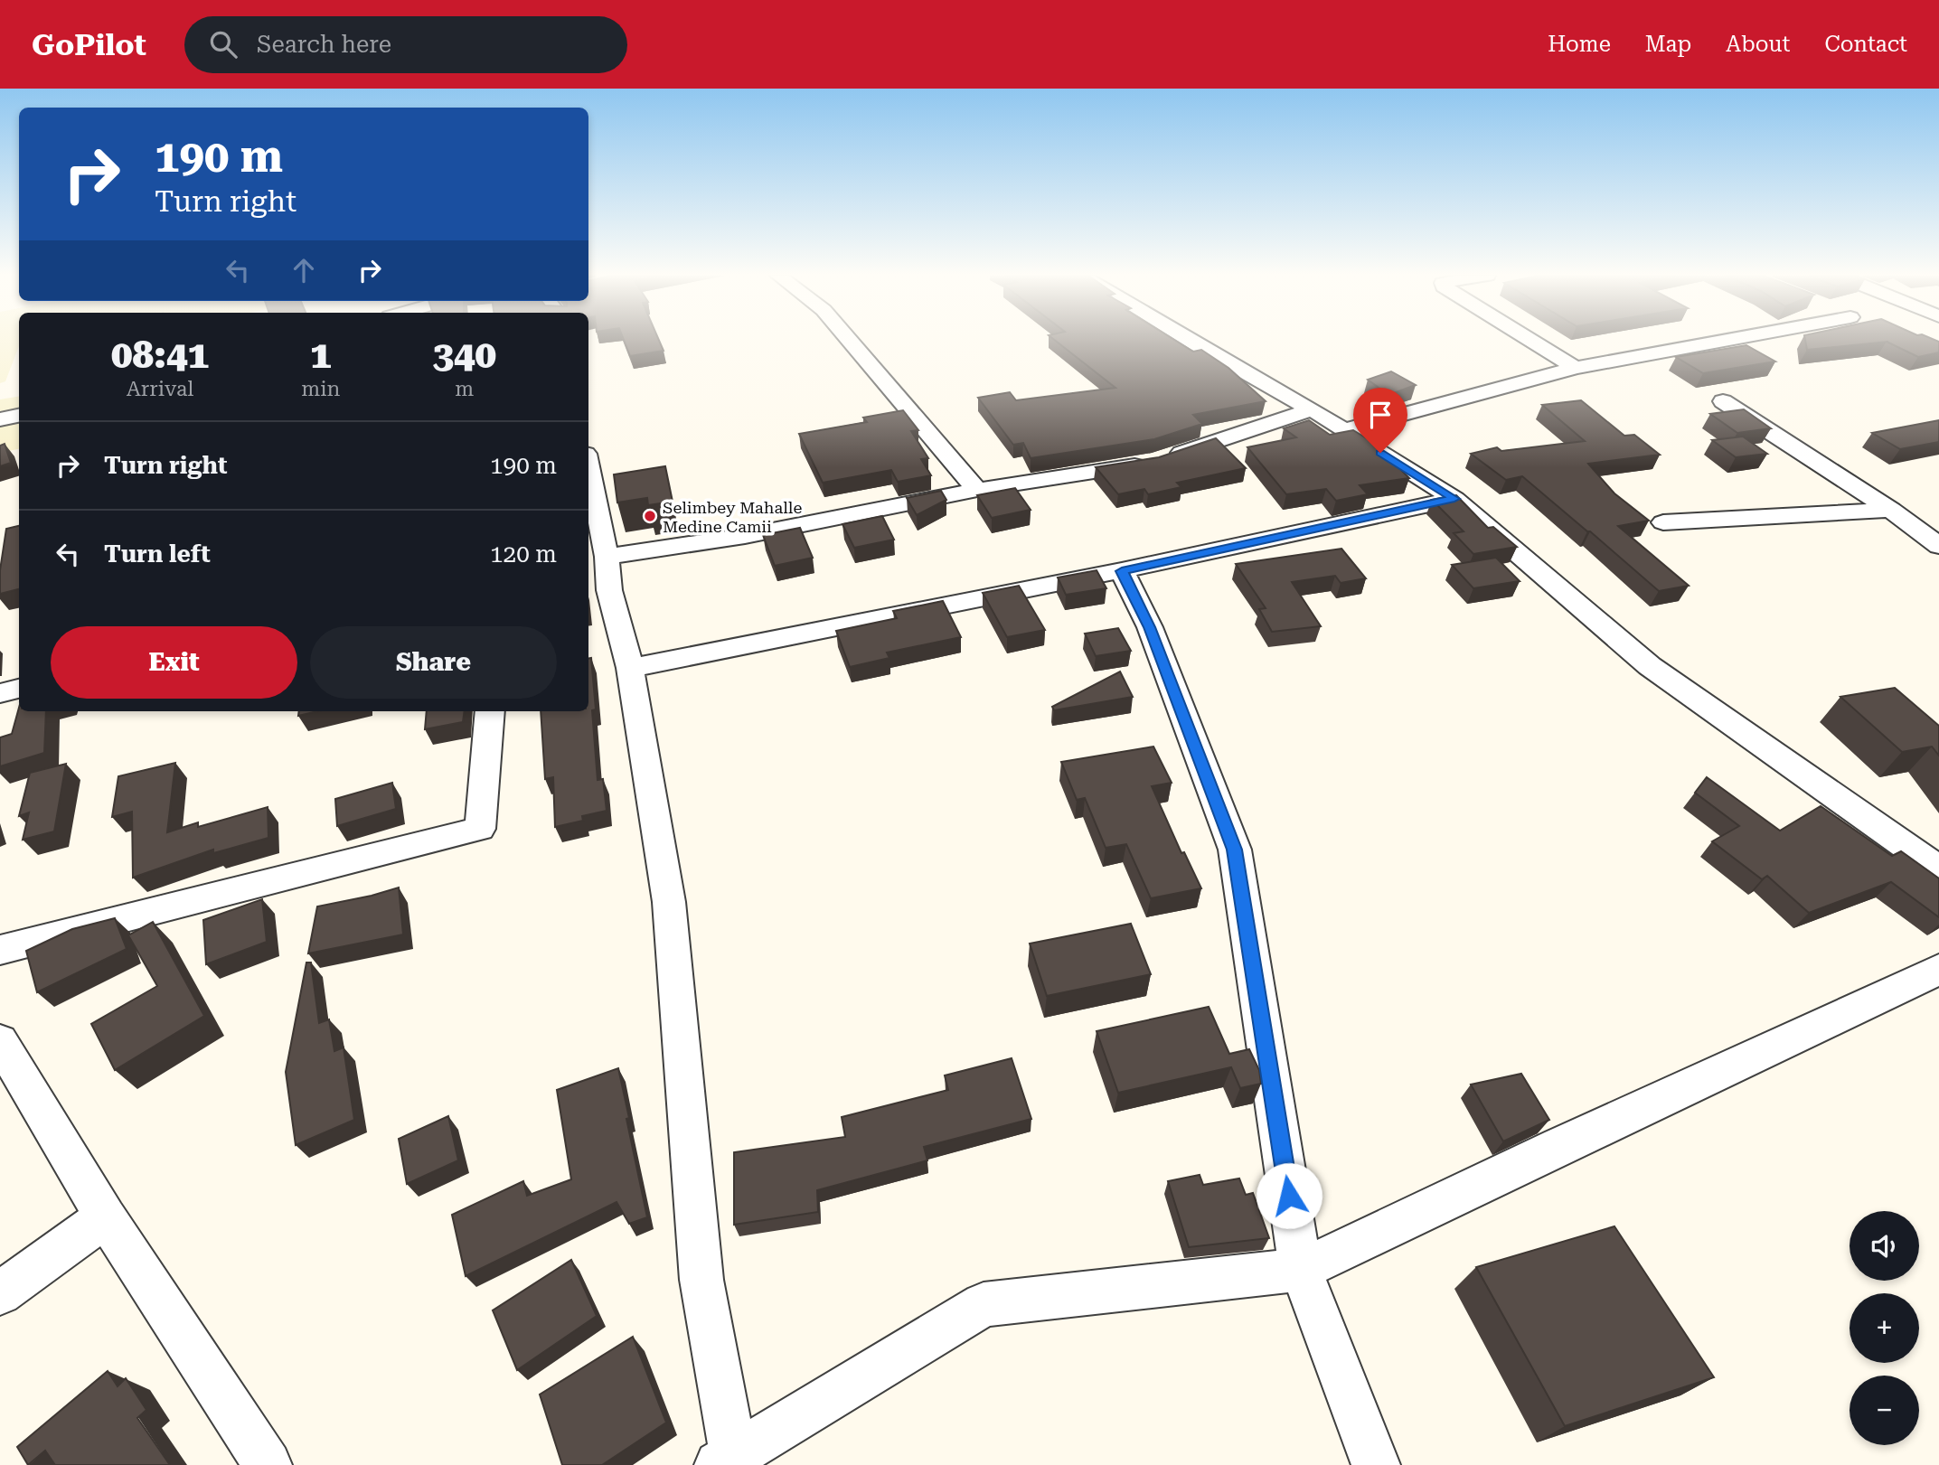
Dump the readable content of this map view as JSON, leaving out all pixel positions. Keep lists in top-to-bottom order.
{
  "places": ["Selimbey Mahalle Medine Camii"],
  "page": {
    "header": "GoPilot",
    "search": "Search here",
    "nav": [
      "Home",
      "Map",
      "About",
      "Contact"
    ],
    "turn": ["190 m", "Turn right"],
    "eta": [
      "08:41",
      "Arrival",
      "1",
      "min",
      "340",
      "m"
    ],
    "list": [
      {
        "name": "Turn right",
        "value": "190 m"
      },
      {
        "name": "Turn left",
        "value": "120 m"
      }
    ],
    "buttons": ["Exit", "Share"],
    "map_buttons": ["+", "−"]
  }
}
